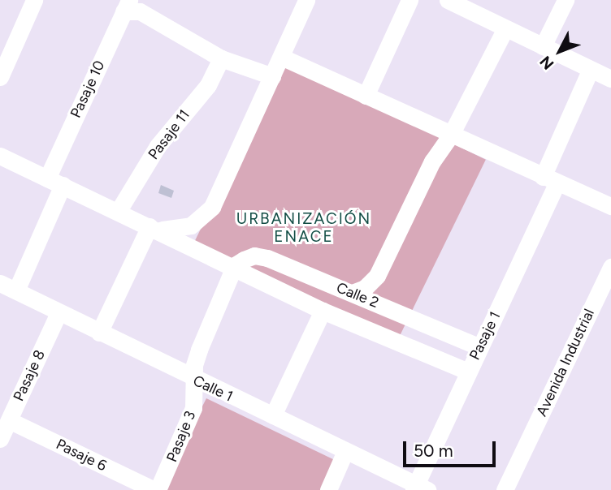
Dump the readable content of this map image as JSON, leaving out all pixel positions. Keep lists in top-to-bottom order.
{
  "streets": {
    "street": [
      "Pasaje 10",
      "Pasaje 11",
      "Calle 2",
      "Pasaje 1",
      "Avenida Industrial",
      "Pasaje 8",
      "Calle 1",
      "Pasaje 3",
      "Pasaje 6"
    ]
  },
  "crossings": [
    ["Pasaje 10", "Calle 2"],
    ["Pasaje 10", "Calle 1"],
    ["Pasaje 11", "Calle 2"],
    ["Calle 2", "Pasaje 1"],
    ["Calle 2", "Pasaje 3"],
    ["Pasaje 1", "Calle 1"],
    ["Pasaje 8", "Calle 1"],
    ["Pasaje 8", "Pasaje 6"],
    ["Calle 1", "Pasaje 3"],
    ["Pasaje 3", "Pasaje 6"]
  ],
  "districts": ["URBANIZACIÓN ENACE"],
  "scale_bar": "50 m",
  "north": "bottom left"
}
